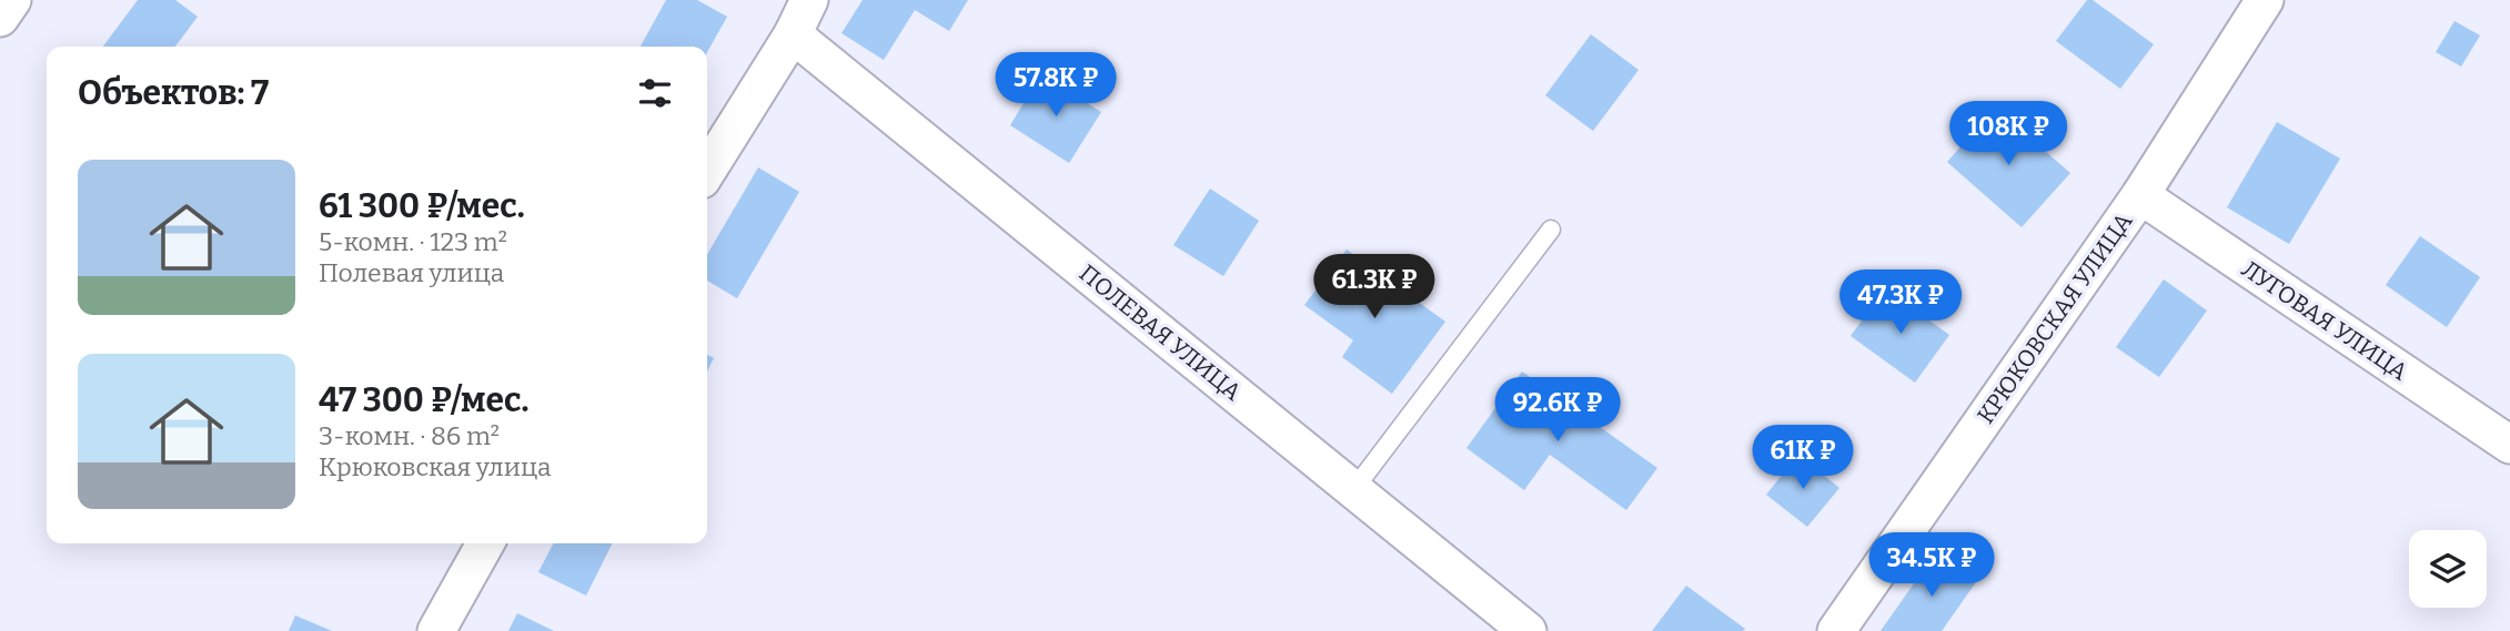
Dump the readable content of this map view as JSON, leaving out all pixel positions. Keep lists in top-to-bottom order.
{
  "streets": {
    "street": ["КРЮКОВСКАЯ УЛИЦА", "ЛУГОВАЯ УЛИЦА", "ПОЛЕВАЯ УЛИЦА"]
  },
  "crossings": [
    ["КРЮКОВСКАЯ УЛИЦА", "ЛУГОВАЯ УЛИЦА"]
  ],
  "page": {
    "heading": "Объектов: 7",
    "price": [
      "57.8K ₽",
      "108K ₽",
      "61.3K ₽",
      "47.3K ₽",
      "92.6K ₽",
      "61K ₽",
      "34.5K ₽"
    ],
    "list": [
      {
        "name": "61 300 ₽/мес.",
        "note": "5-комн. · 123 m² · Полевая улица"
      },
      {
        "name": "47 300 ₽/мес.",
        "note": "3-комн. · 86 m² · Крюковская улица"
      }
    ]
  }
}
